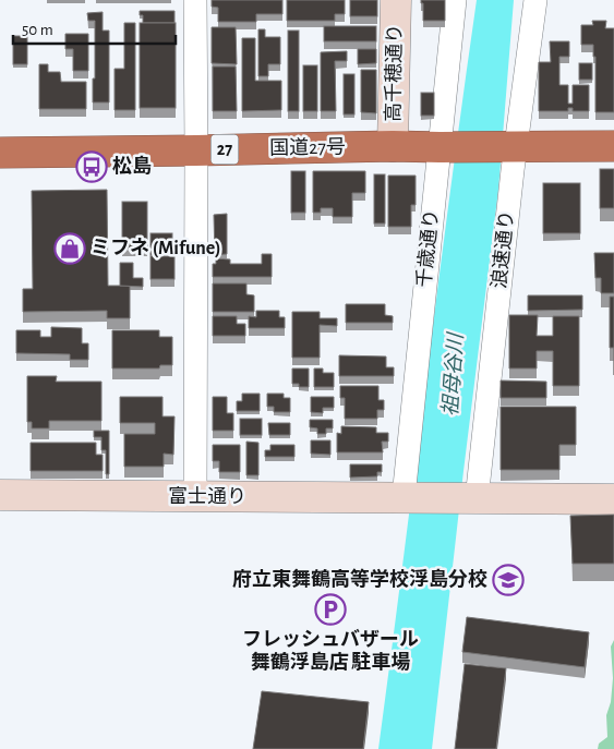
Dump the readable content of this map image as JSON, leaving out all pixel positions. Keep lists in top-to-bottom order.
{
  "streets": {
    "highway": ["国道27号", "27"],
    "street": [
      "高千穂通り",
      "千歳通り",
      "浪速通り",
      "富士通り"
    ]
  },
  "crossings": [
    ["高千穂通り", "国道27号"],
    ["国道27号", "千歳通り"],
    ["国道27号", "浪速通り"],
    ["千歳通り", "富士通り"],
    ["浪速通り", "富士通り"]
  ],
  "water": ["祖母谷川"],
  "places": {
    "bus stop": ["松島"],
    "shop": ["ミフネ (Mifune)"],
    "school or university": ["府立東舞鶴高等学校浮島分校"],
    "parking": ["フレッシュバザール 舞鶴浮島店 駐車場"]
  },
  "scale_bar": "50 m"
}
